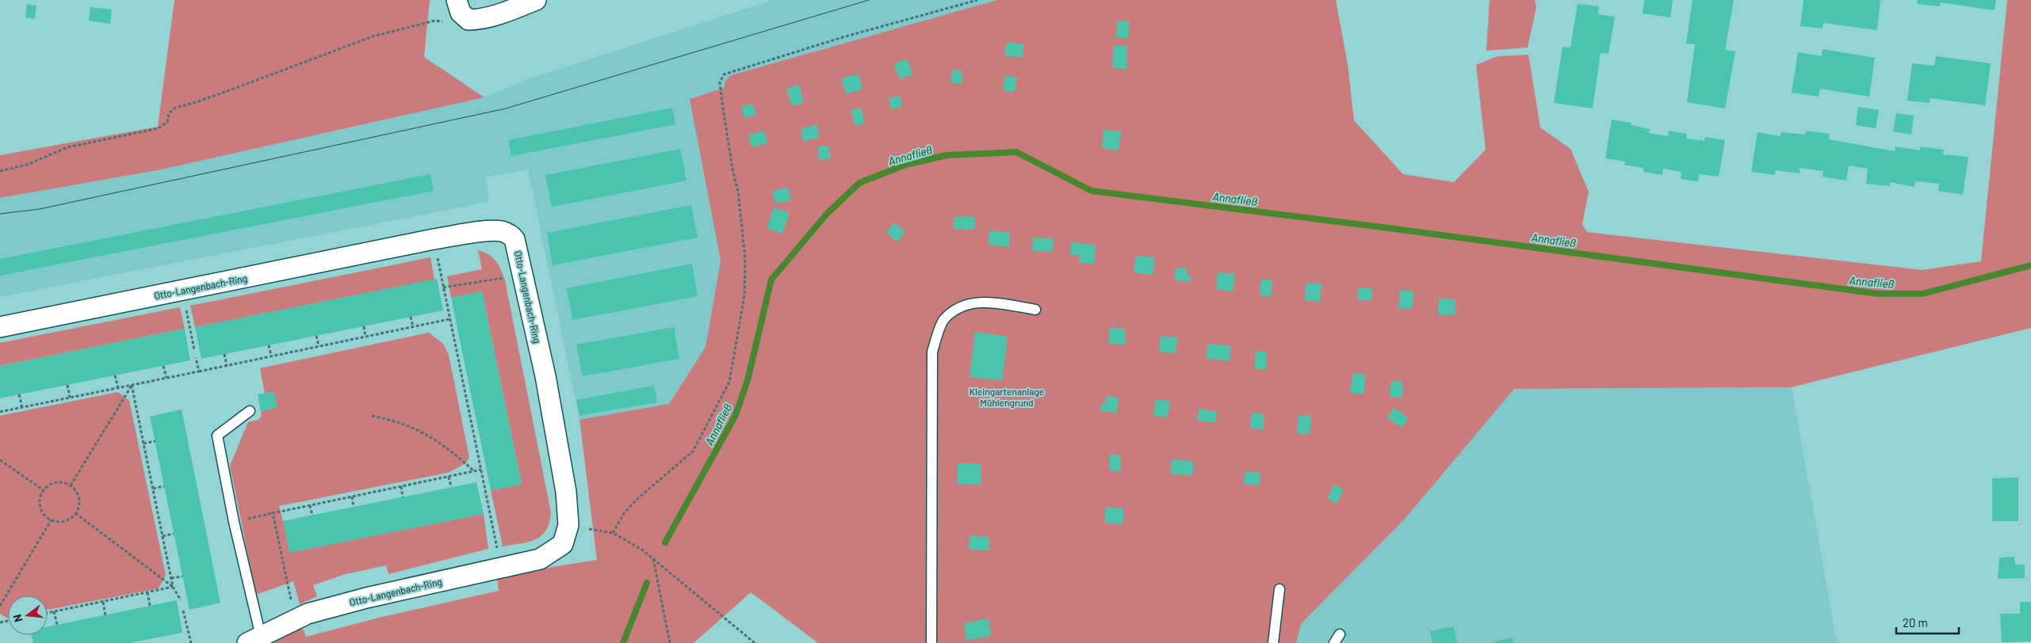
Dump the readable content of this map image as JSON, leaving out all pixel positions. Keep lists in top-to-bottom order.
{
  "streets": {
    "street": ["Otto-Langenbach-Ring"]
  },
  "water": ["Annafließ"],
  "parks": ["Kleingartenanlage Mühlengrund"],
  "scale_bar": "20 m",
  "north": "left"
}
